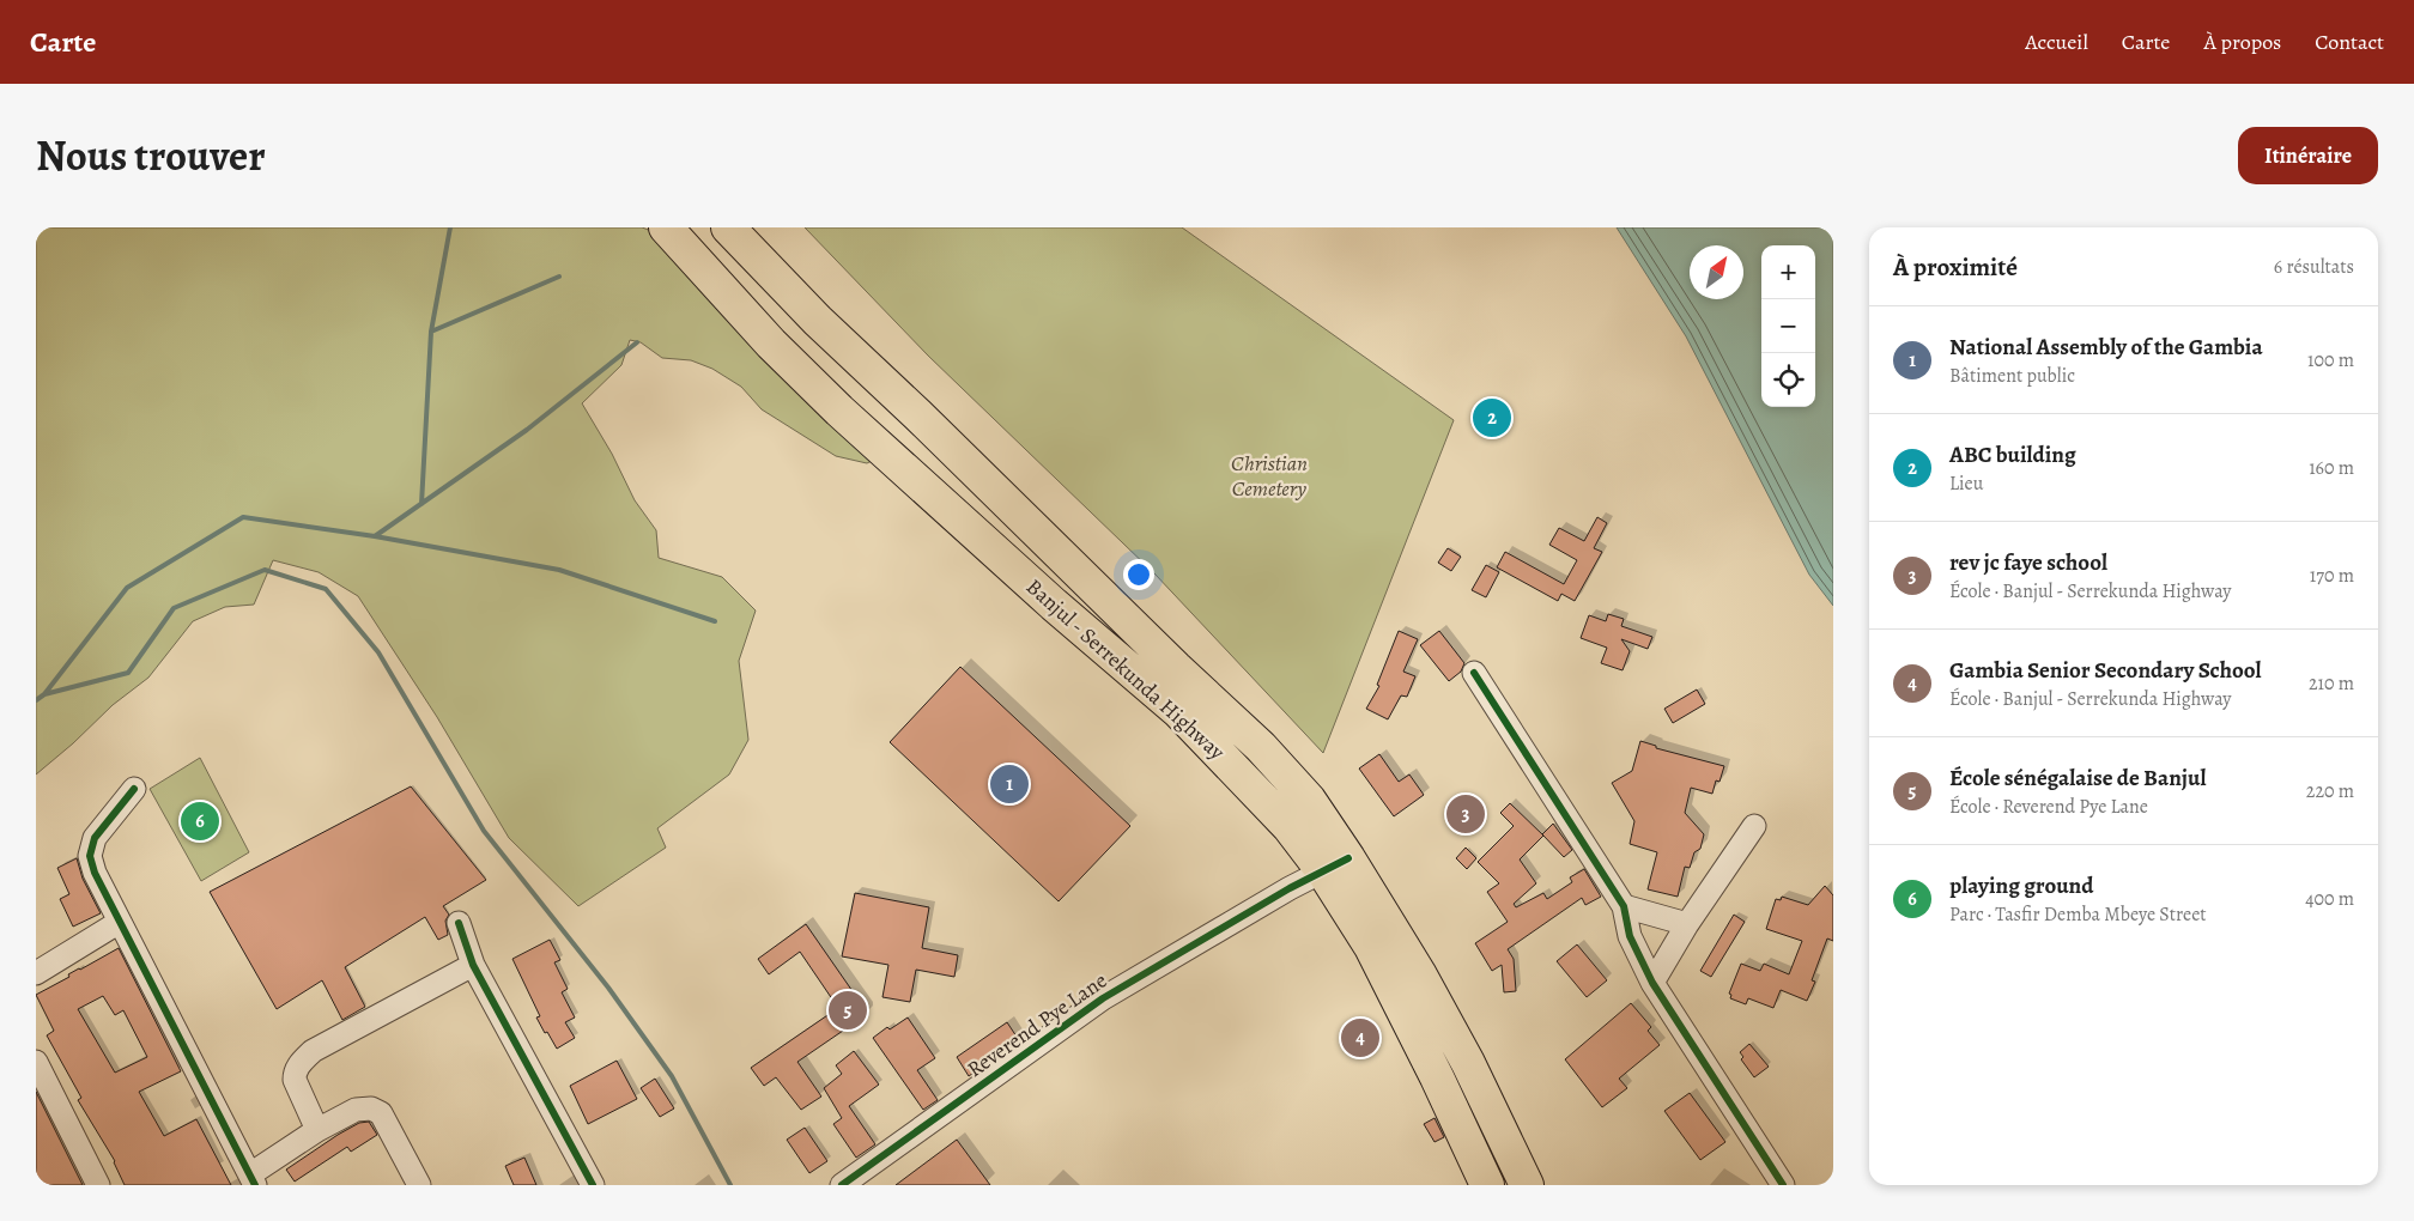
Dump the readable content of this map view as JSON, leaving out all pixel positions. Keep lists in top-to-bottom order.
{
  "streets": {
    "highway": ["Banjul - Serrekunda Highway"],
    "street": ["Reverend Pye Lane"]
  },
  "crossings": [
    ["Banjul - Serrekunda Highway", "Reverend Pye Lane"]
  ],
  "parks": ["Christian Cemetery"],
  "north": "top right",
  "page": {
    "header": "Carte",
    "nav": [
      "Accueil",
      "Carte",
      "À propos",
      "Contact"
    ],
    "title": "Nous trouver",
    "buttons": "Itinéraire",
    "heading": ["À proximité", "6 résultats"],
    "map_buttons": ["+", "−"],
    "list": [
      {
        "mark": "1",
        "name": "National Assembly of the Gambia",
        "note": "Bâtiment public",
        "value": "100 m"
      },
      {
        "mark": "2",
        "name": "ABC building",
        "note": "Lieu",
        "value": "160 m"
      },
      {
        "mark": "3",
        "name": "rev jc faye school",
        "note": "École · Banjul - Serrekunda Highway",
        "value": "170 m"
      },
      {
        "mark": "4",
        "name": "Gambia Senior Secondary School",
        "note": "École · Banjul - Serrekunda Highway",
        "value": "210 m"
      },
      {
        "mark": "5",
        "name": "École sénégalaise de Banjul",
        "note": "École · Reverend Pye Lane",
        "value": "220 m"
      },
      {
        "mark": "6",
        "name": "playing ground",
        "note": "Parc · Tasfir Demba Mbeye Street",
        "value": "400 m"
      }
    ],
    "pins": [
      "2",
      "1",
      "3",
      "6",
      "5",
      "4"
    ]
  }
}
